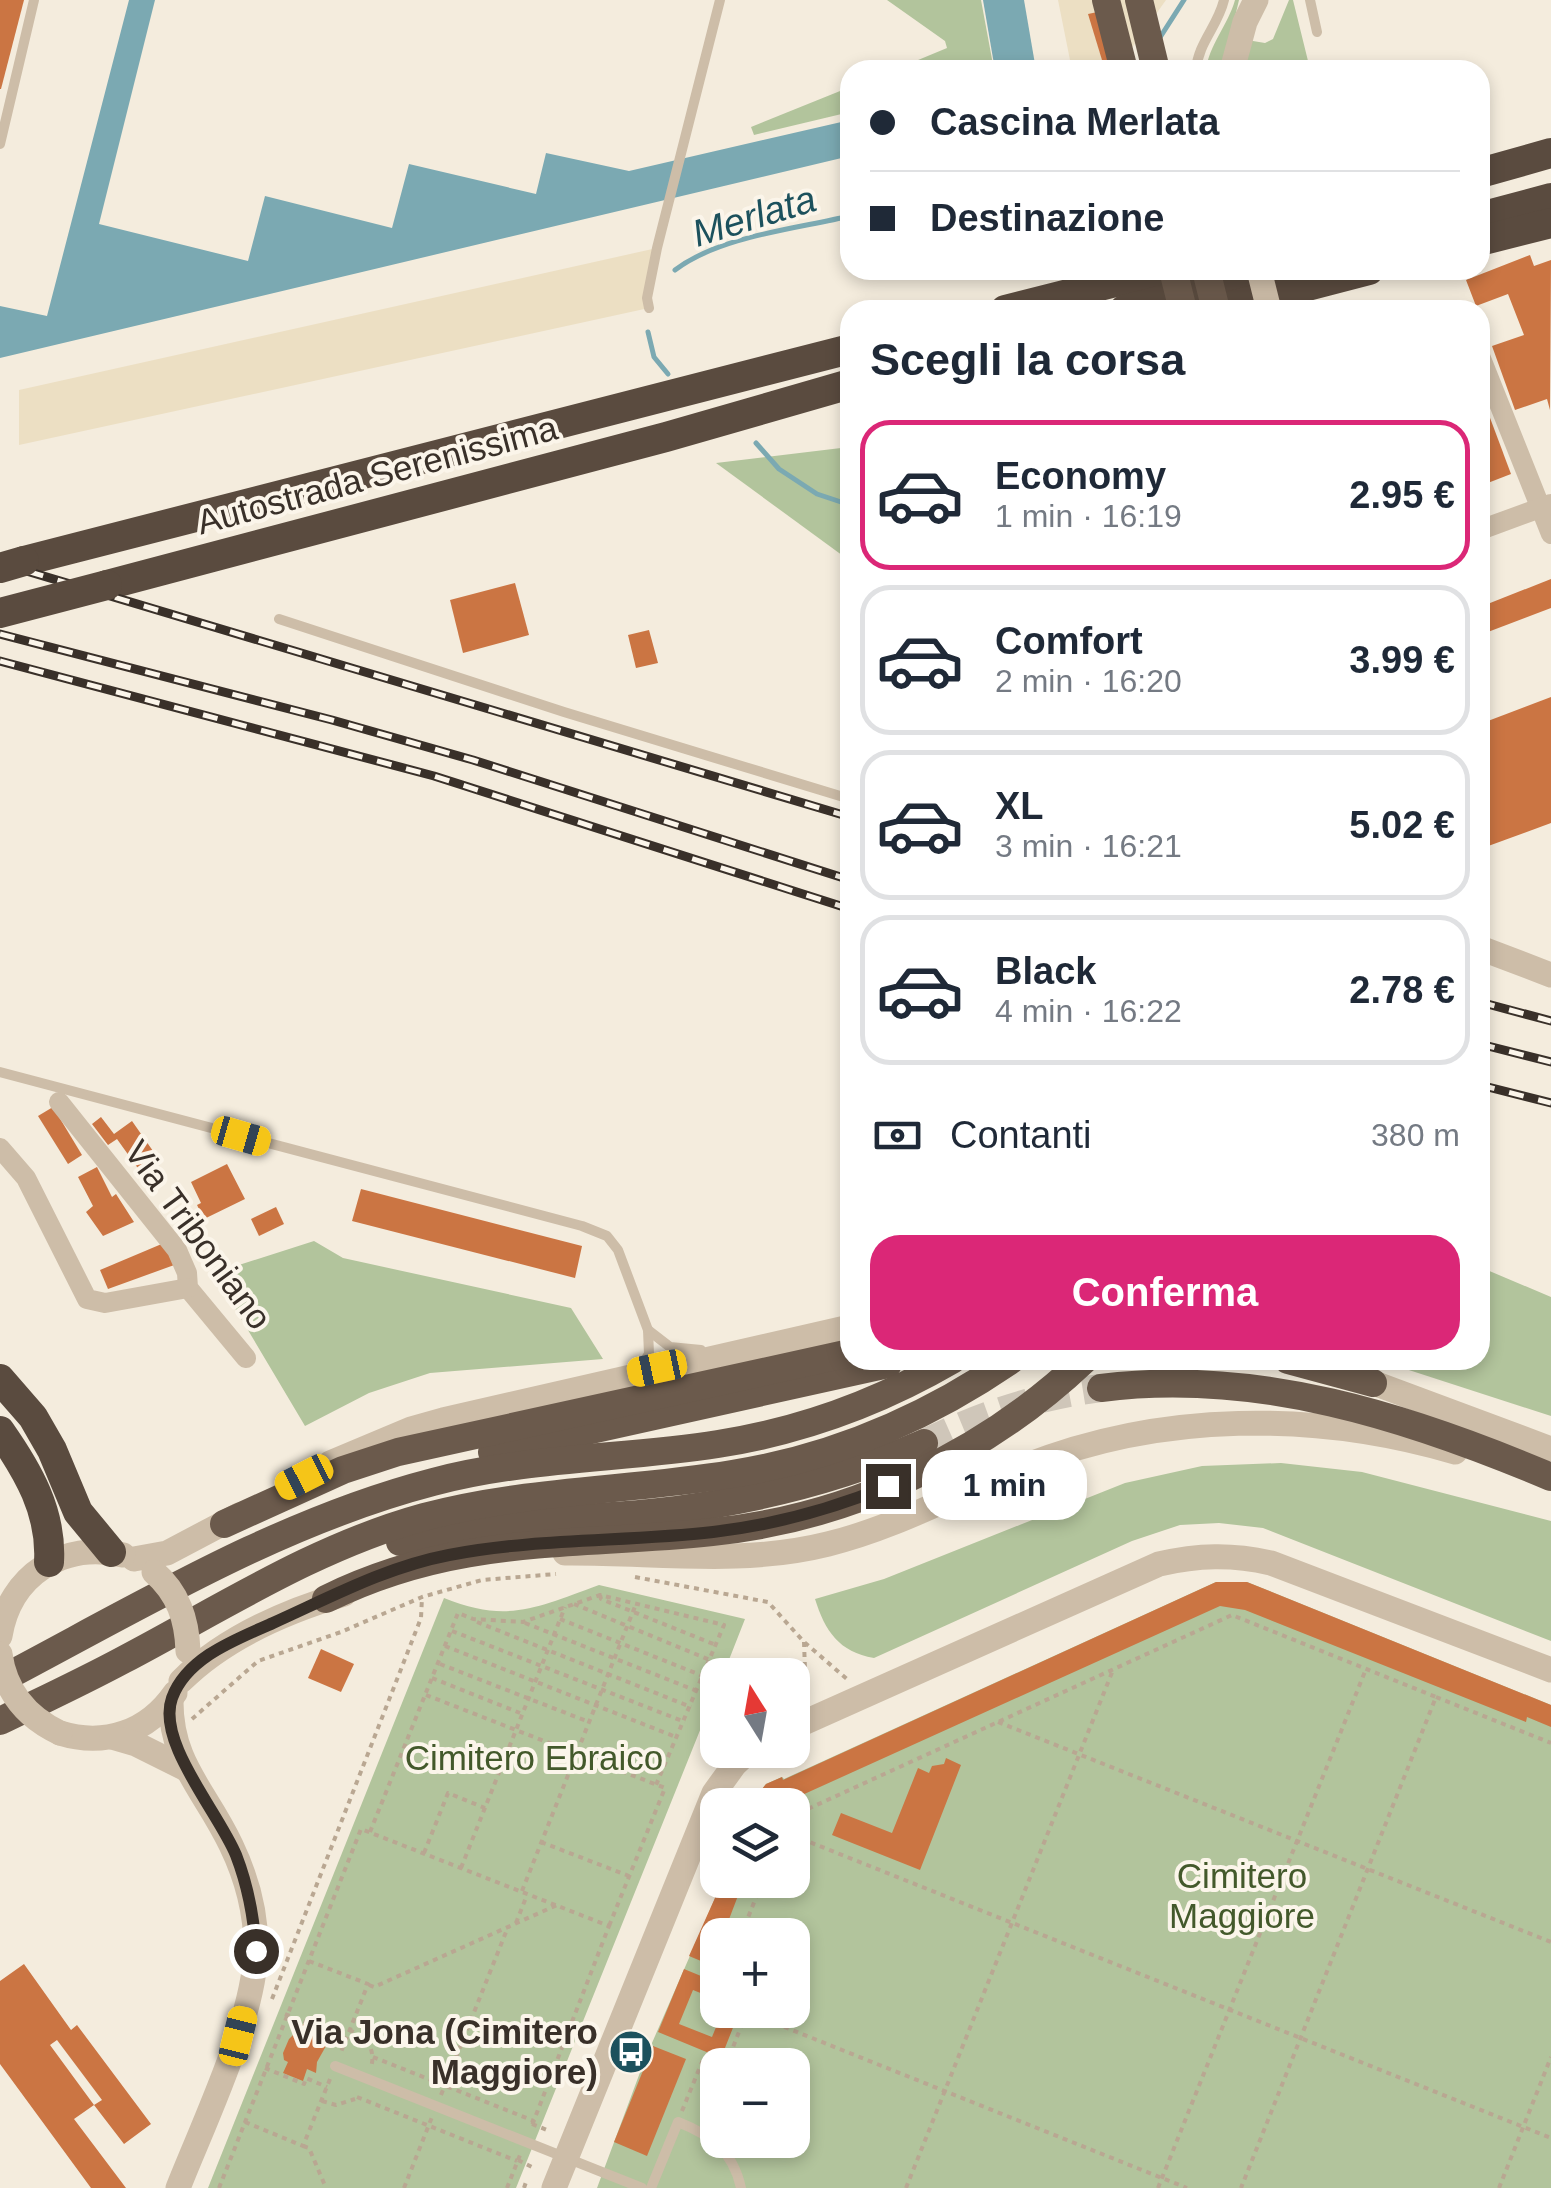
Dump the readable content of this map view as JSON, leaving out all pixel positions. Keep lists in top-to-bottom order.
{
  "streets": {
    "highway": ["Autostrada Serenissima"],
    "street": ["Via Triboniano"]
  },
  "water": ["Merlata"],
  "parks": ["Cimitero Ebraico", "Cimitero Maggiore"],
  "places": {
    "bus stop": ["Via Jona (Cimitero Maggiore)"]
  },
  "north": "top",
  "page": {
    "banner": ["Cascina Merlata", "Destinazione"],
    "heading": "Scegli la corsa",
    "list": [
      {
        "name": "Economy",
        "note": "1 min · 16:19",
        "value": "2.95 €"
      },
      {
        "name": "Comfort",
        "note": "2 min · 16:20",
        "value": "3.99 €"
      },
      {
        "name": "XL",
        "note": "3 min · 16:21",
        "value": "5.02 €"
      },
      {
        "name": "Black",
        "note": "4 min · 16:22",
        "value": "2.78 €"
      }
    ],
    "pay": ["Contanti", "380 m"],
    "buttons": "Conferma",
    "bubble": "1 min",
    "map_buttons": ["+", "−"]
  }
}
